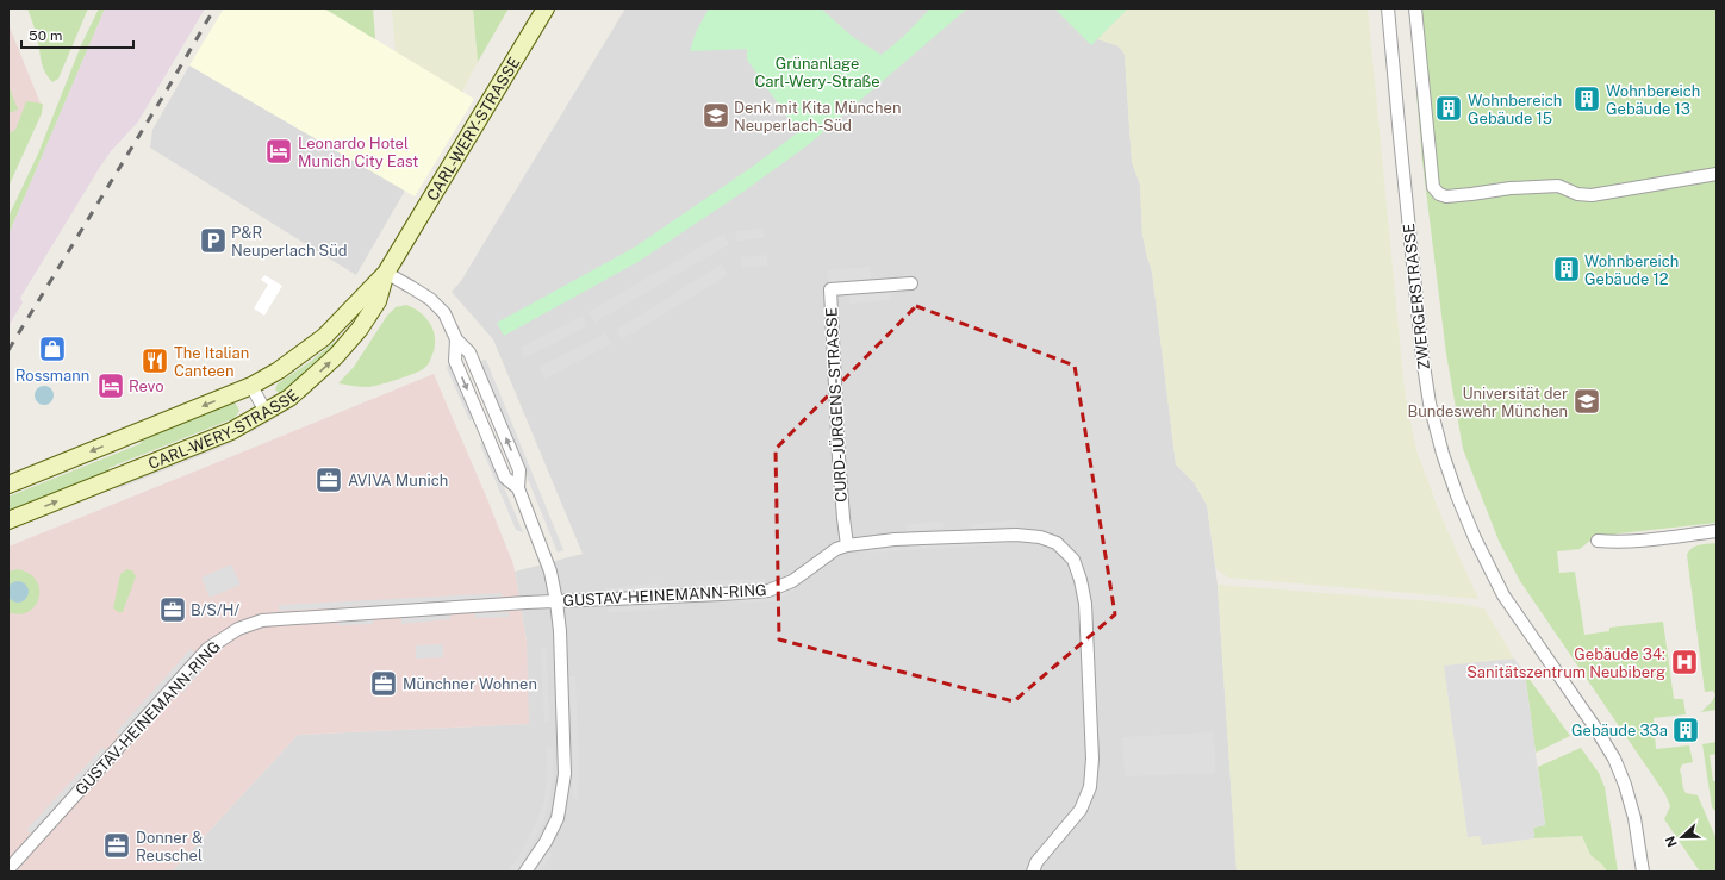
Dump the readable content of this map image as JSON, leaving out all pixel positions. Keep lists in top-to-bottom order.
{
  "streets": {
    "main road": ["CARL-WERY-STRASSE"],
    "street": ["ZWERGERSTRASSE", "CURD-JÜRGENS-STRASSE", "GUSTAV-HEINEMANN-RING"]
  },
  "crossings": [
    ["CURD-JÜRGENS-STRASSE", "GUSTAV-HEINEMANN-RING"]
  ],
  "parks": ["Grünanlage Carl-Wery-Straße"],
  "places": {
    "building": [
      "Wohnbereich Gebäude 13",
      "Wohnbereich Gebäude 15",
      "Wohnbereich Gebäude 12",
      "Gebäude 33a"
    ],
    "school or university": ["Denk mit Kita München Neuperlach-Süd", "Universität der Bundeswehr München"],
    "hotel": ["Leonardo Hotel Munich City East", "Revo"],
    "parking": ["P&R Neuperlach Süd"],
    "shop": ["Rossmann"],
    "restaurant": ["The Italian Canteen"],
    "office": [
      "AVIVA Munich",
      "B/S/H/",
      "Münchner Wohnen",
      "Donner & Reuschel"
    ],
    "hospital": ["Gebäude 34: Sanitätszentrum Neubiberg"]
  },
  "scale_bar": "50 m",
  "north": "left"
}
